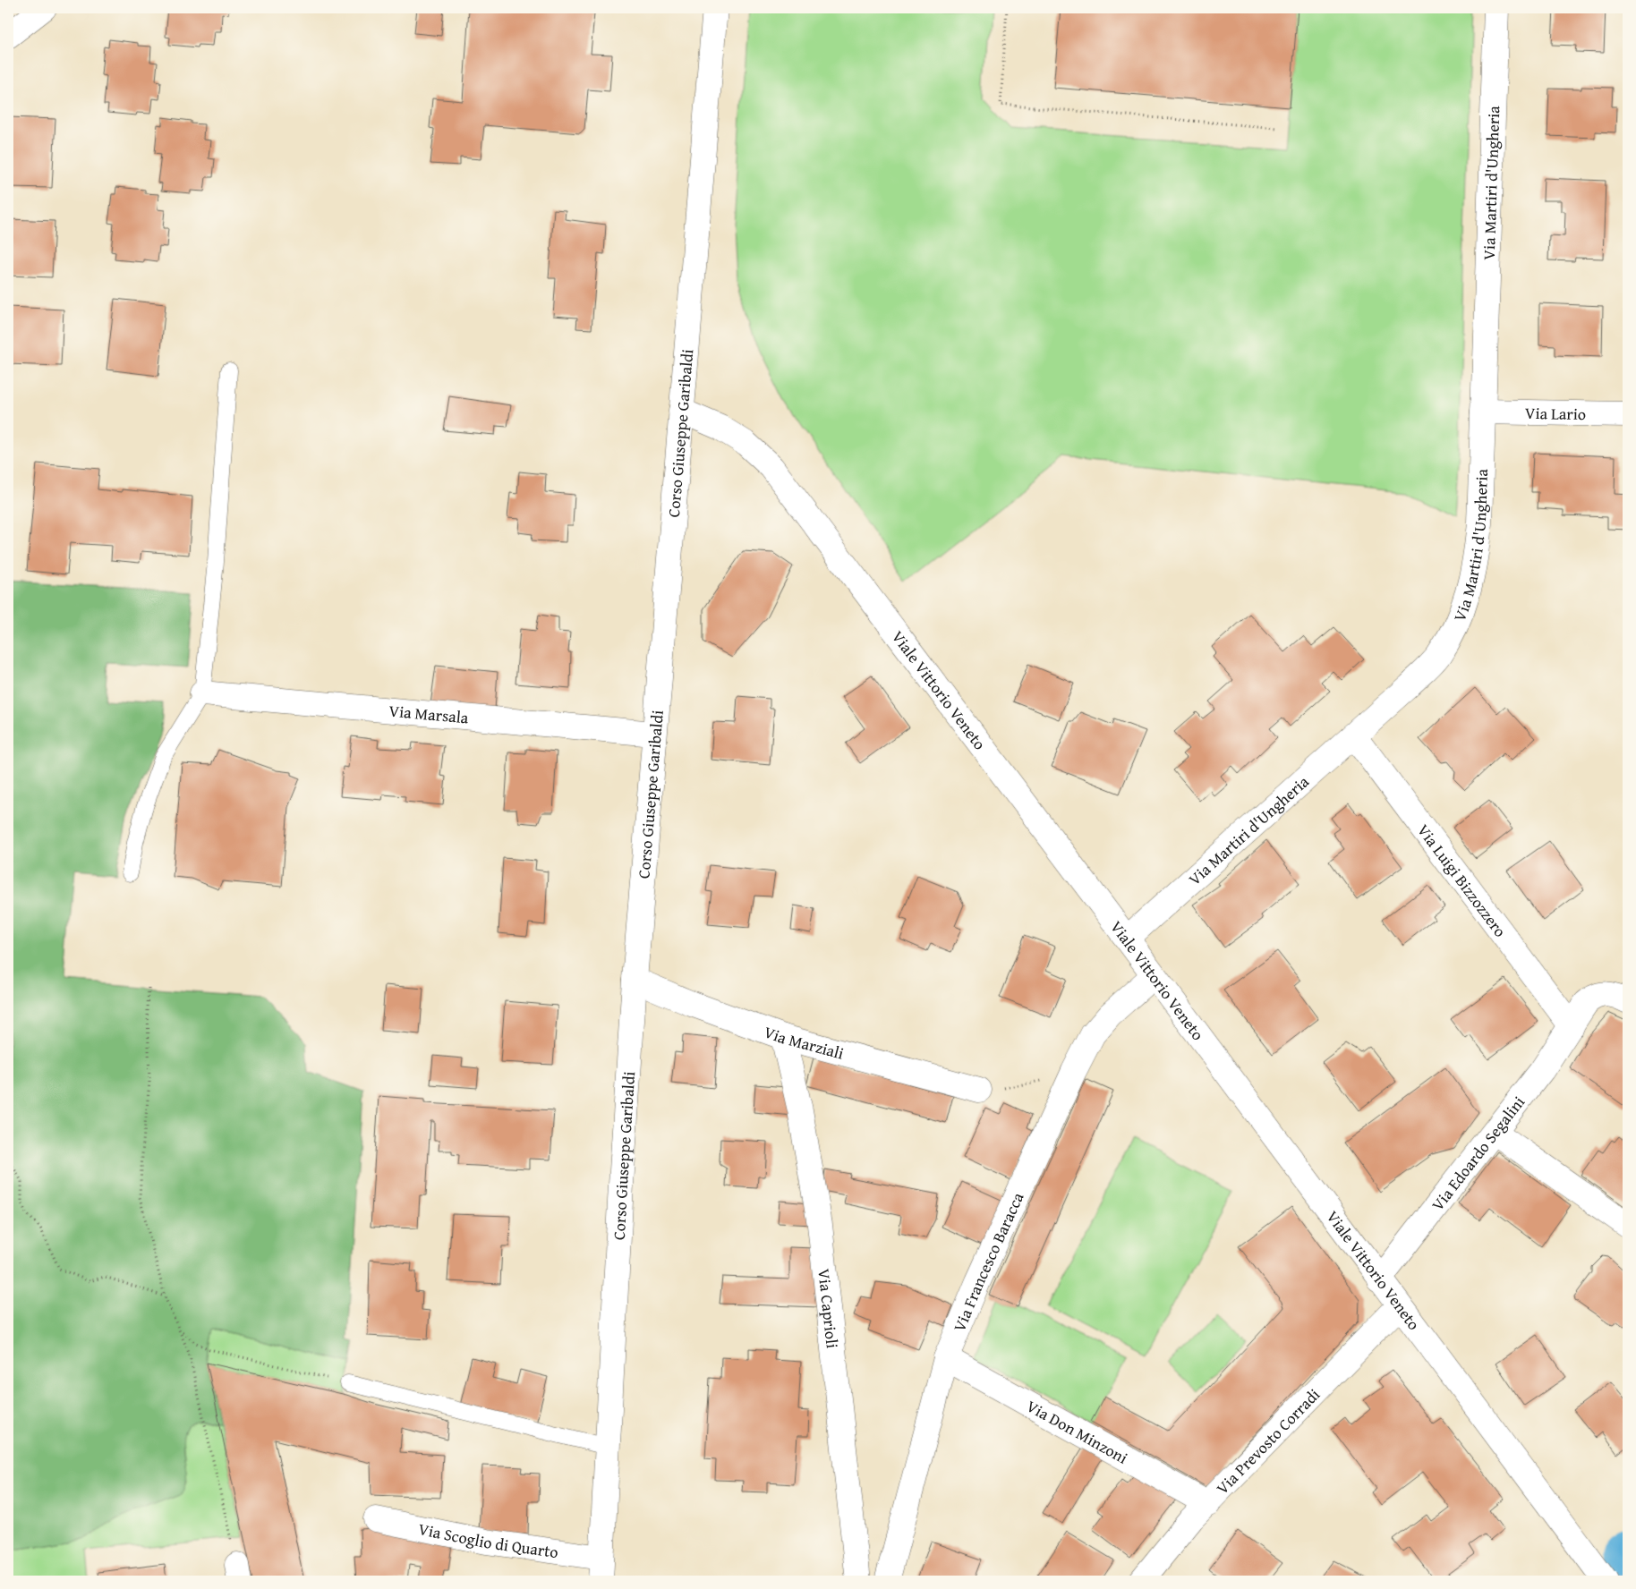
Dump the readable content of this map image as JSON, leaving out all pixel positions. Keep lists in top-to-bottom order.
{
  "streets": {
    "street": [
      "Via Martiri d'Ungheria",
      "Via Lario",
      "Corso Giuseppe Garibaldi",
      "Viale Vittorio Veneto",
      "Via Marsala",
      "Via Luigi Bizzozzero",
      "Via Marziali",
      "Via Edoardo Segalini",
      "Via Francesco Baracca",
      "Via Caprioli",
      "Via Don Minzoni",
      "Via Prevosto Corradi",
      "Via Scoglio di Quarto"
    ]
  },
  "crossings": [
    ["Via Martiri d'Ungheria", "Via Lario"],
    ["Via Martiri d'Ungheria", "Viale Vittorio Veneto"],
    ["Via Martiri d'Ungheria", "Via Luigi Bizzozzero"],
    ["Corso Giuseppe Garibaldi", "Viale Vittorio Veneto"],
    ["Corso Giuseppe Garibaldi", "Via Marsala"],
    ["Corso Giuseppe Garibaldi", "Via Marziali"],
    ["Corso Giuseppe Garibaldi", "Via Scoglio di Quarto"],
    ["Viale Vittorio Veneto", "Via Edoardo Segalini"],
    ["Viale Vittorio Veneto", "Via Francesco Baracca"],
    ["Viale Vittorio Veneto", "Via Prevosto Corradi"],
    ["Via Luigi Bizzozzero", "Via Edoardo Segalini"],
    ["Via Marziali", "Via Caprioli"],
    ["Via Francesco Baracca", "Via Don Minzoni"],
    ["Via Don Minzoni", "Via Prevosto Corradi"]
  ]
}
